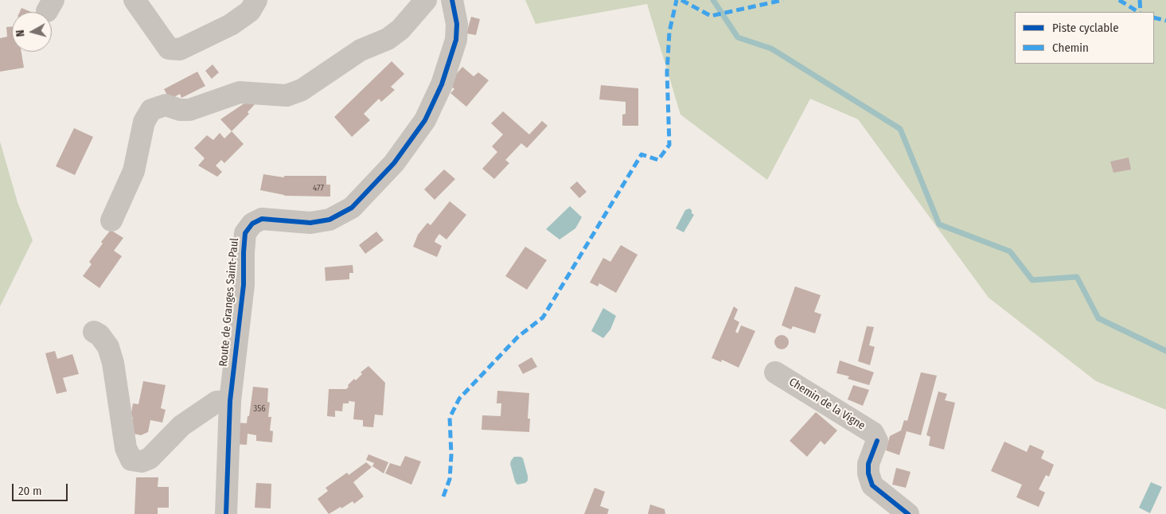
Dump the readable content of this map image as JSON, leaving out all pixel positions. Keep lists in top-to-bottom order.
{
  "streets": {
    "street": ["Route de Granges Saint-Paul", "Chemin de la Vigne"]
  },
  "house_numbers": ["477", "356"],
  "legend": ["Piste cyclable", "Chemin"],
  "scale_bar": "20 m",
  "north": "left"
}
